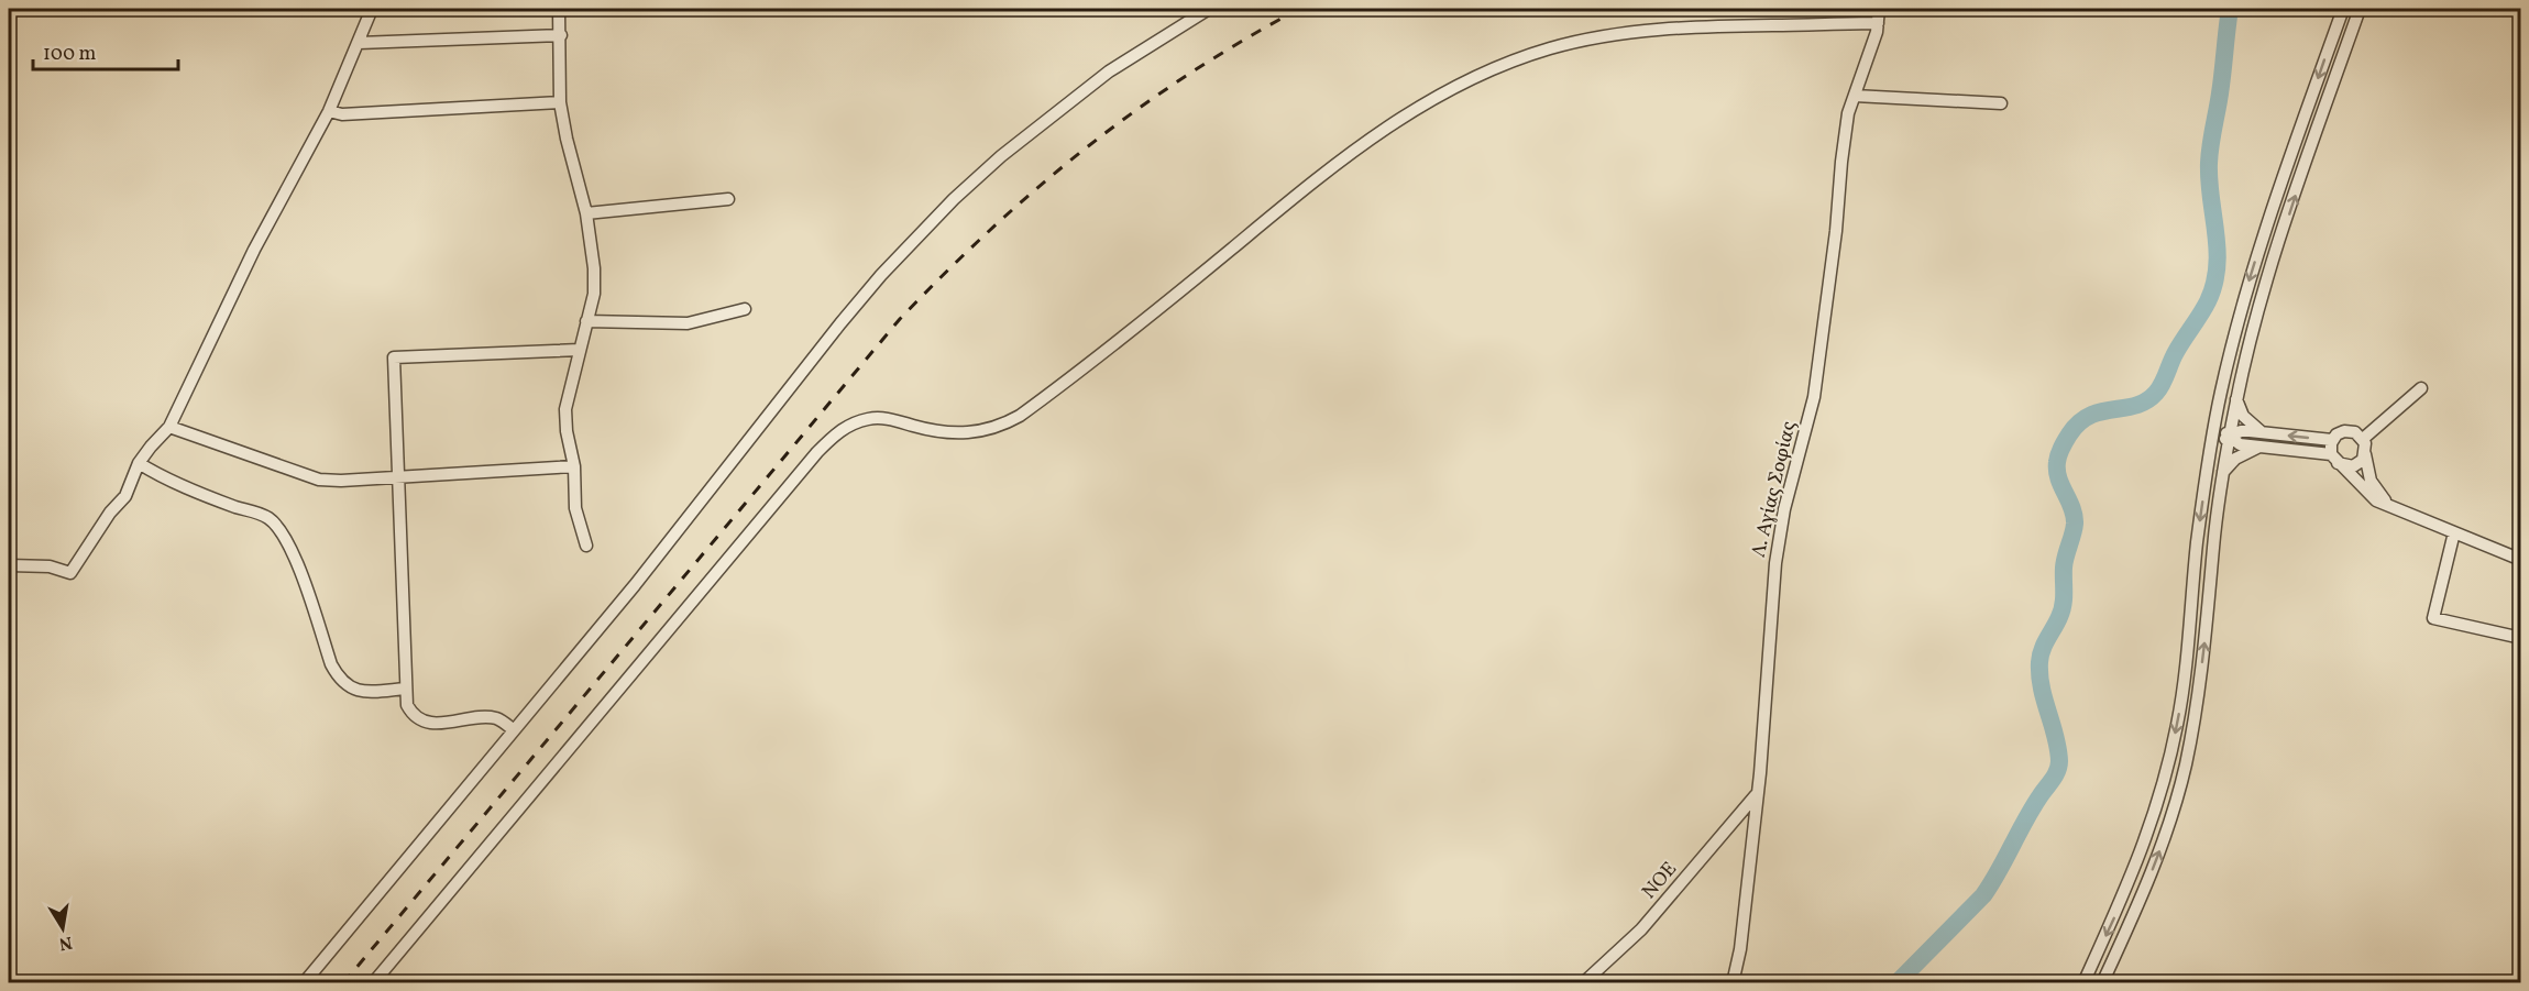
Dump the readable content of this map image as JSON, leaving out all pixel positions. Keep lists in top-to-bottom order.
{
  "streets": {
    "street": ["Λ. Αγίας Σοφίας", "NOE"]
  },
  "crossings": [
    ["Λ. Αγίας Σοφίας", "NOE"]
  ],
  "scale_bar": "100 m",
  "north": "bottom"
}
